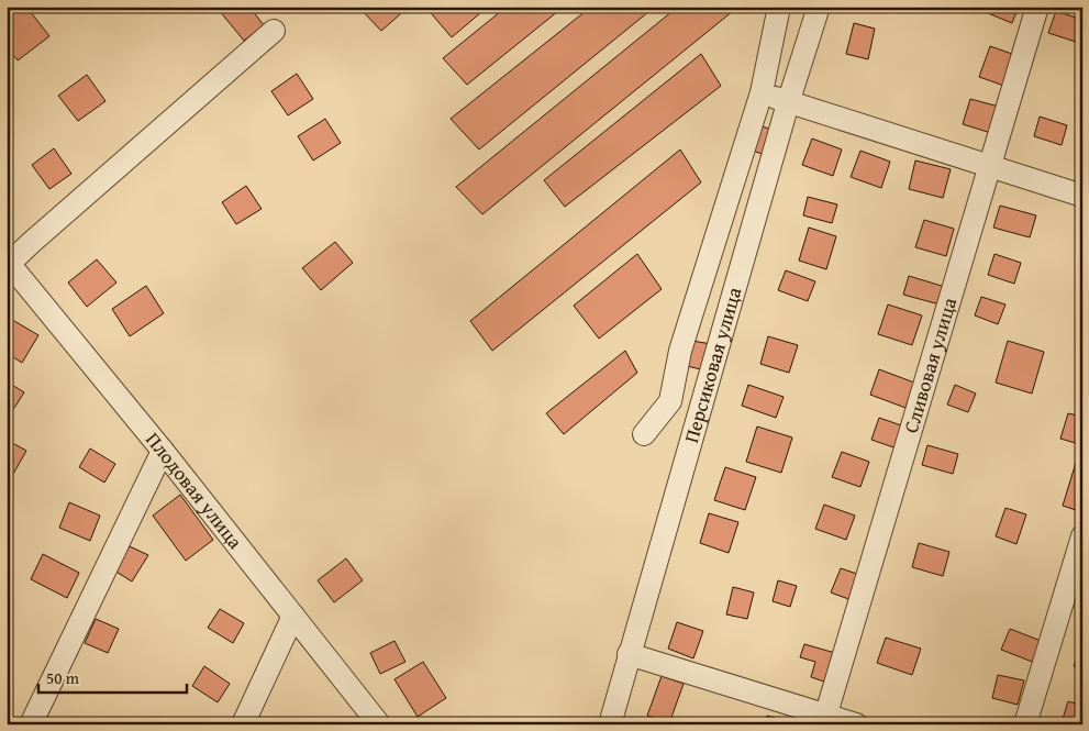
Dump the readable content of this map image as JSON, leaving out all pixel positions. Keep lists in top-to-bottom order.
{
  "streets": {
    "street": ["Персиковая улица", "Сливовая улица", "Плодовая улица"]
  },
  "scale_bar": "50 m"
}
